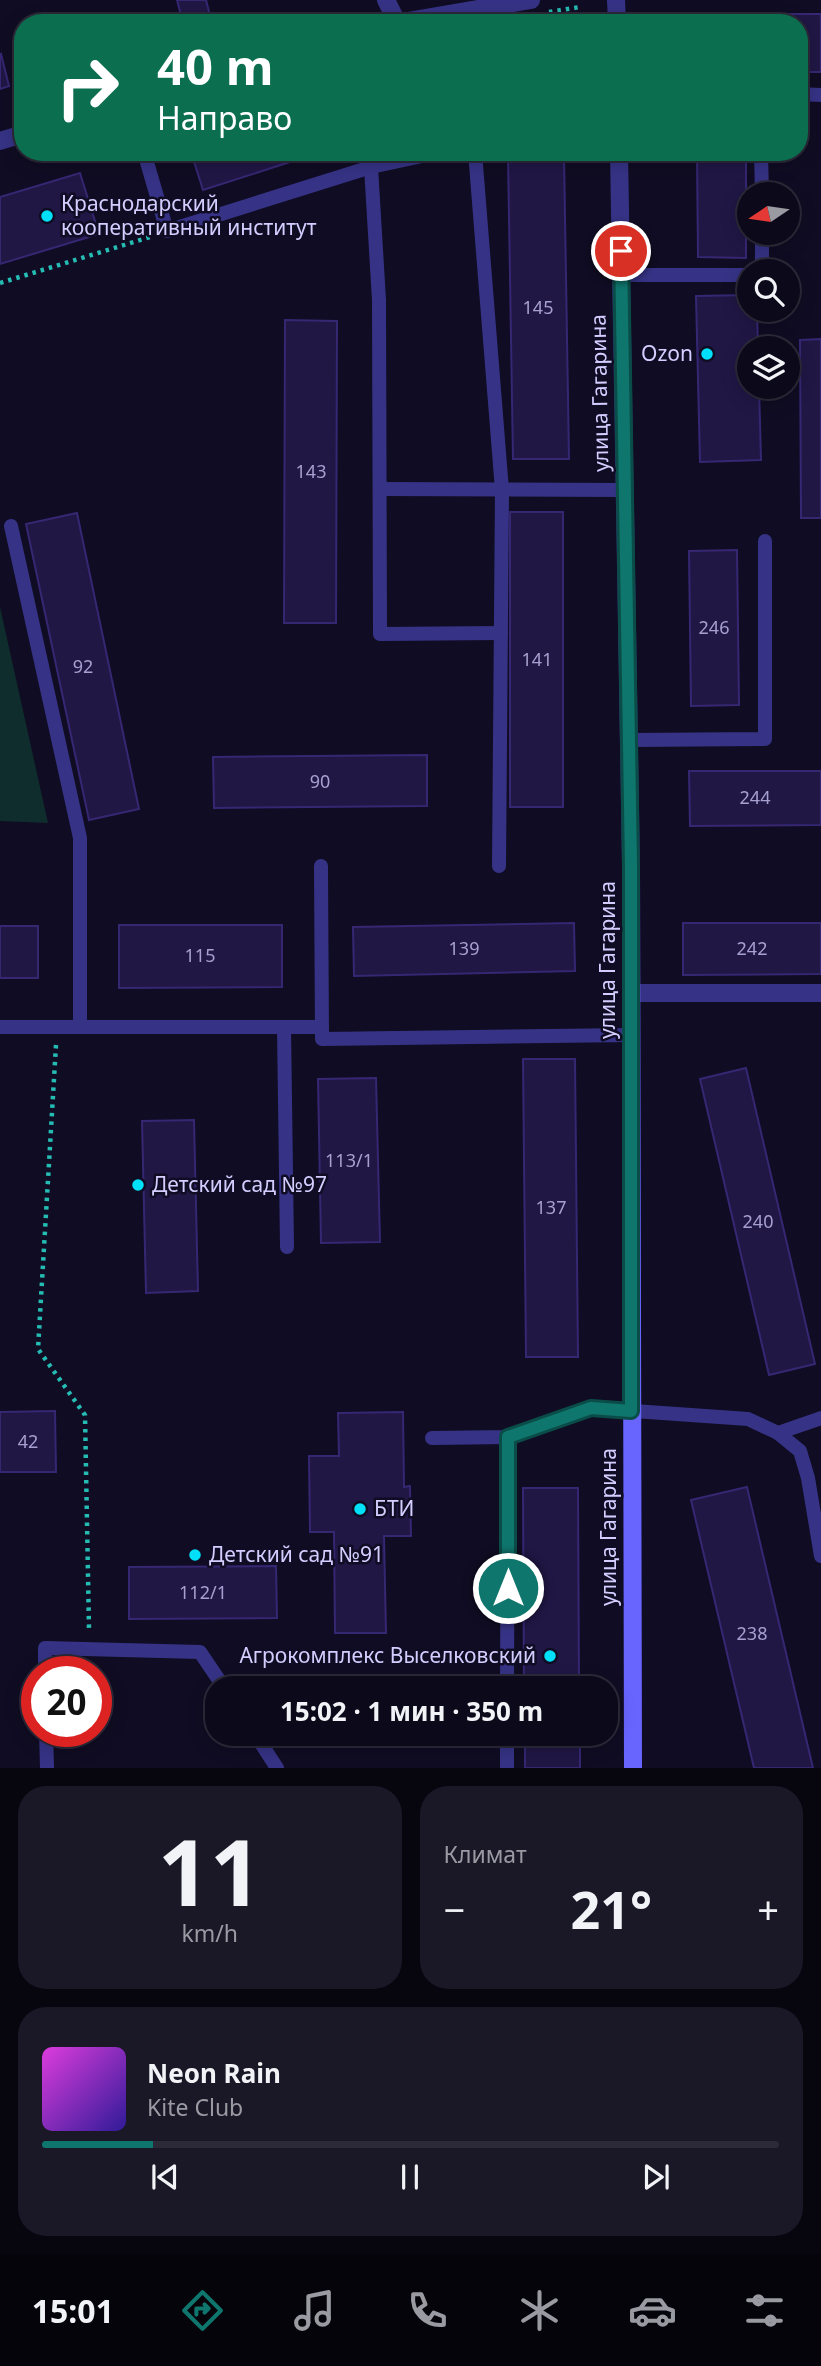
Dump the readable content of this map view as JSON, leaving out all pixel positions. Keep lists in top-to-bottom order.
{
  "streets": {
    "street": ["улица Гагарина"]
  },
  "places": [
    "Краснодарский кооперативный институт",
    "Ozon",
    "Детский сад №97",
    "БТИ",
    "Детский сад №91",
    "Агрокомплекс Выселковский"
  ],
  "house_numbers": [
    "145",
    "143",
    "246",
    "141",
    "92",
    "90",
    "244",
    "139",
    "242",
    "115",
    "113/1",
    "137",
    "240",
    "42",
    "112/1",
    "238"
  ],
  "north": "left",
  "page": {
    "turn": ["40 m", "Направо"],
    "limit": "20",
    "trip": "15:02 · 1 мин · 350 m",
    "tile": [
      ["11", "km/h"],
      "Климат"
    ],
    "heat": ["−", "21°", "+"],
    "song": ["Neon Rain", "Kite Club"],
    "tabs": "15:01"
  }
}
